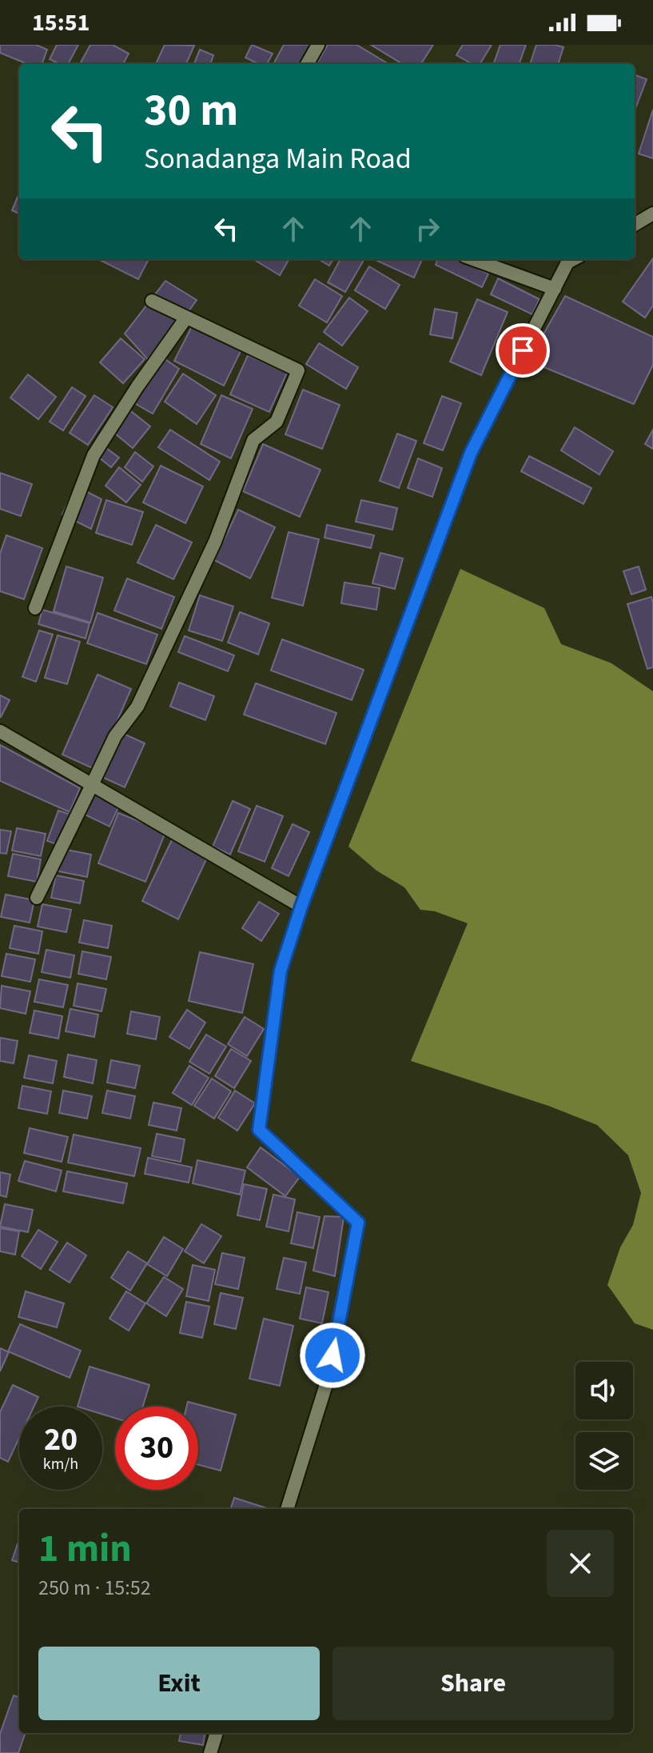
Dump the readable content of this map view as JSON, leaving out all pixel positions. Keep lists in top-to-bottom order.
{
  "page": {
    "status": "15:51",
    "turn": ["30 m", "Sonadanga Main Road"],
    "speed": "20 km/h",
    "limit": "30",
    "heading": ["1 min", "250 m · 15:52"],
    "buttons": ["Exit", "Share"]
  }
}
